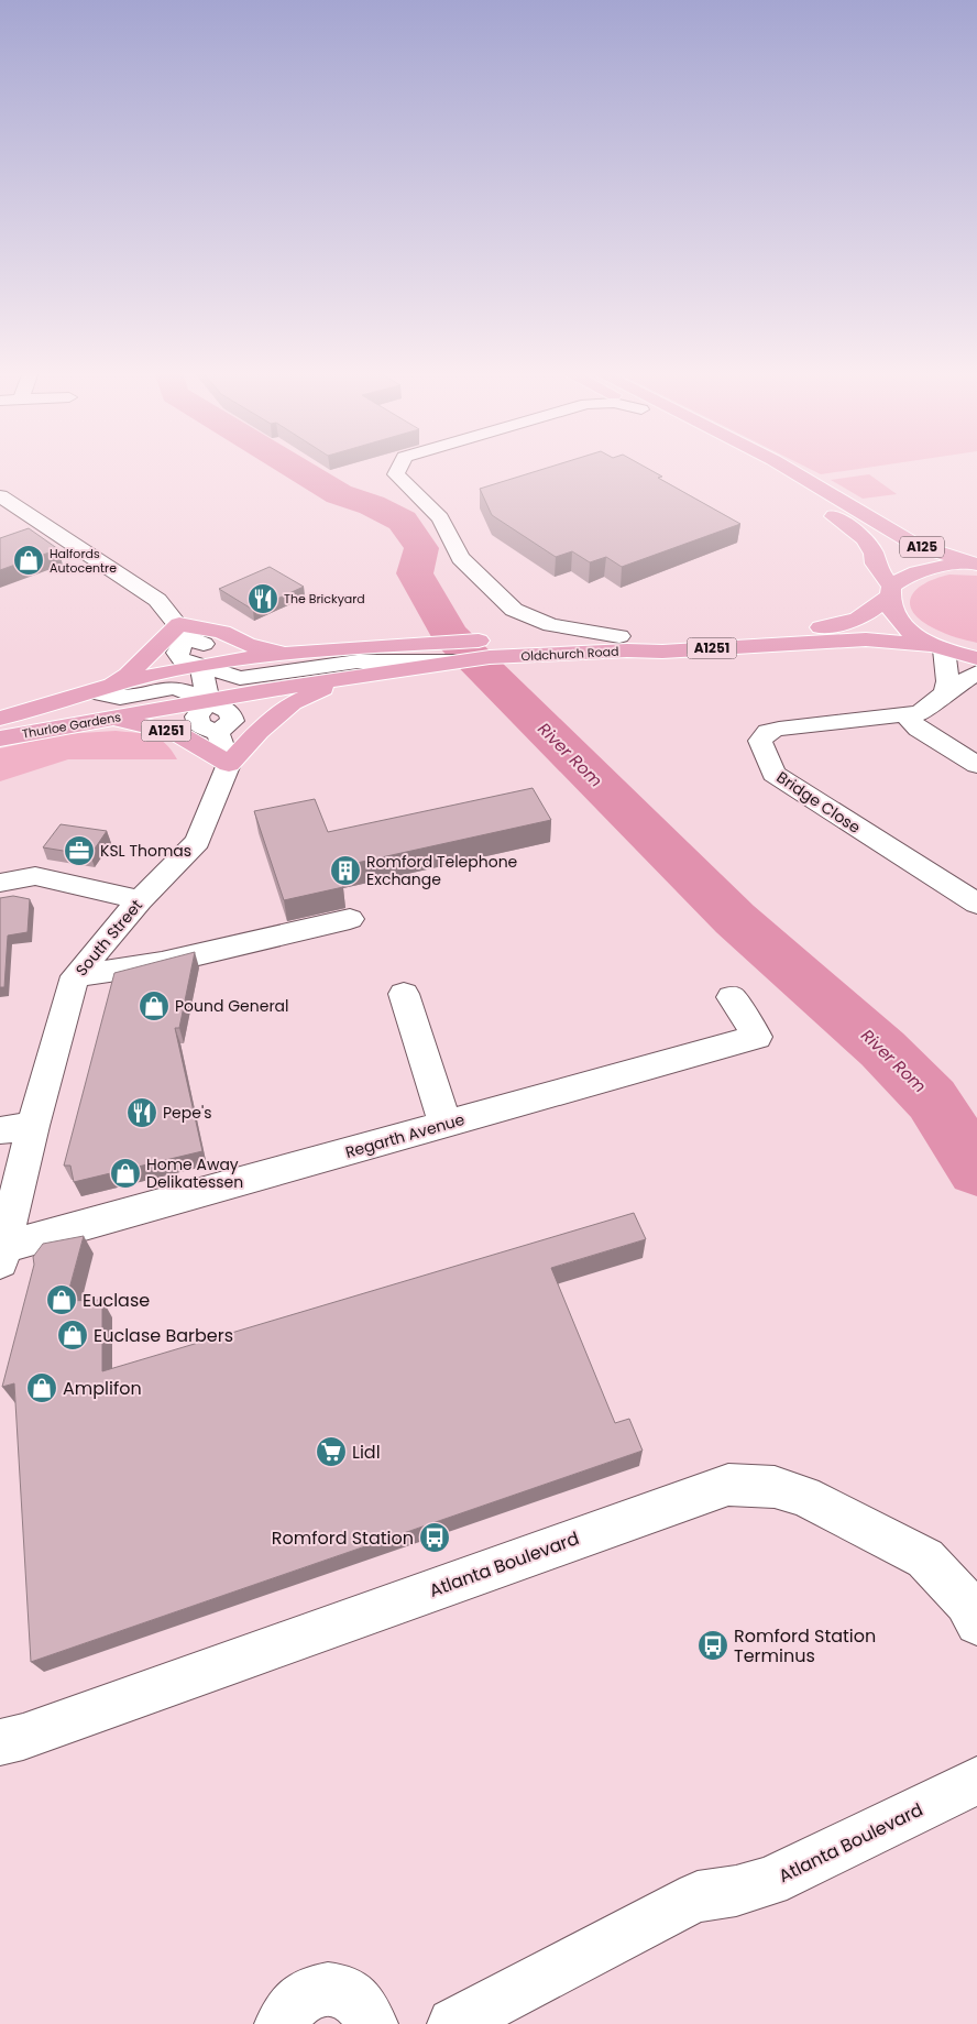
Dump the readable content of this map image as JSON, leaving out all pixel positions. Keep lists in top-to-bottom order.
{
  "streets": {
    "main road": [
      "A125",
      "A1251",
      "Oldchurch Road",
      "Thurloe Gardens"
    ],
    "street": [
      "Bridge Close",
      "South Street",
      "Regarth Avenue",
      "Atlanta Boulevard"
    ]
  },
  "crossings": [
    ["A125", "Oldchurch Road"],
    ["A1251", "Oldchurch Road"],
    ["A1251", "Thurloe Gardens"],
    ["A1251", "South Street"],
    ["Oldchurch Road", "Thurloe Gardens"],
    ["South Street", "Regarth Avenue"]
  ],
  "water": ["River Rom"],
  "places": {
    "shop": [
      "Halfords Autocentre",
      "Pound General",
      "Home Away Delikatessen",
      "Euclase",
      "Euclase Barbers",
      "Amplifon"
    ],
    "restaurant": ["The Brickyard", "Pepe's"],
    "office": ["KSL Thomas"],
    "building": ["Romford Telephone Exchange"],
    "supermarket": ["Lidl"],
    "bus stop": ["Romford Station", "Romford Station Terminus"]
  }
}
